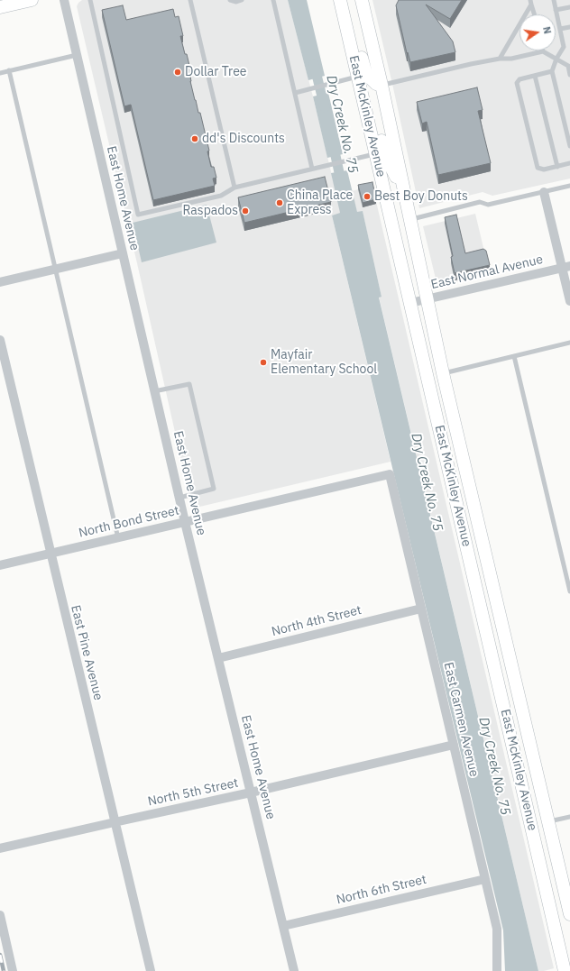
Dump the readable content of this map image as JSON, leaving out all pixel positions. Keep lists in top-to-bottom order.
{
  "streets": {
    "main road": ["East McKinley Avenue"],
    "street": [
      "East Home Avenue",
      "East Normal Avenue",
      "North Bond Street",
      "North 4th Street",
      "East Pine Avenue",
      "East Carmen Avenue",
      "North 5th Street",
      "North 6th Street"
    ]
  },
  "crossings": [
    ["East McKinley Avenue", "East Normal Avenue"],
    ["East Home Avenue", "North Bond Street"],
    ["East Home Avenue", "North 4th Street"],
    ["East Home Avenue", "North 5th Street"],
    ["East Home Avenue", "North 6th Street"],
    ["North Bond Street", "East Pine Avenue"],
    ["North Bond Street", "East Carmen Avenue"],
    ["North 4th Street", "East Carmen Avenue"],
    ["East Pine Avenue", "North 5th Street"],
    ["East Carmen Avenue", "North 5th Street"],
    ["East Carmen Avenue", "North 6th Street"]
  ],
  "water": ["Dry Creek No. 75"],
  "places": [
    "Dollar Tree",
    "dd's Discounts",
    "Best Boy Donuts",
    "China Place Express",
    "Raspados",
    "Mayfair Elementary School"
  ],
  "north": "right"
}
